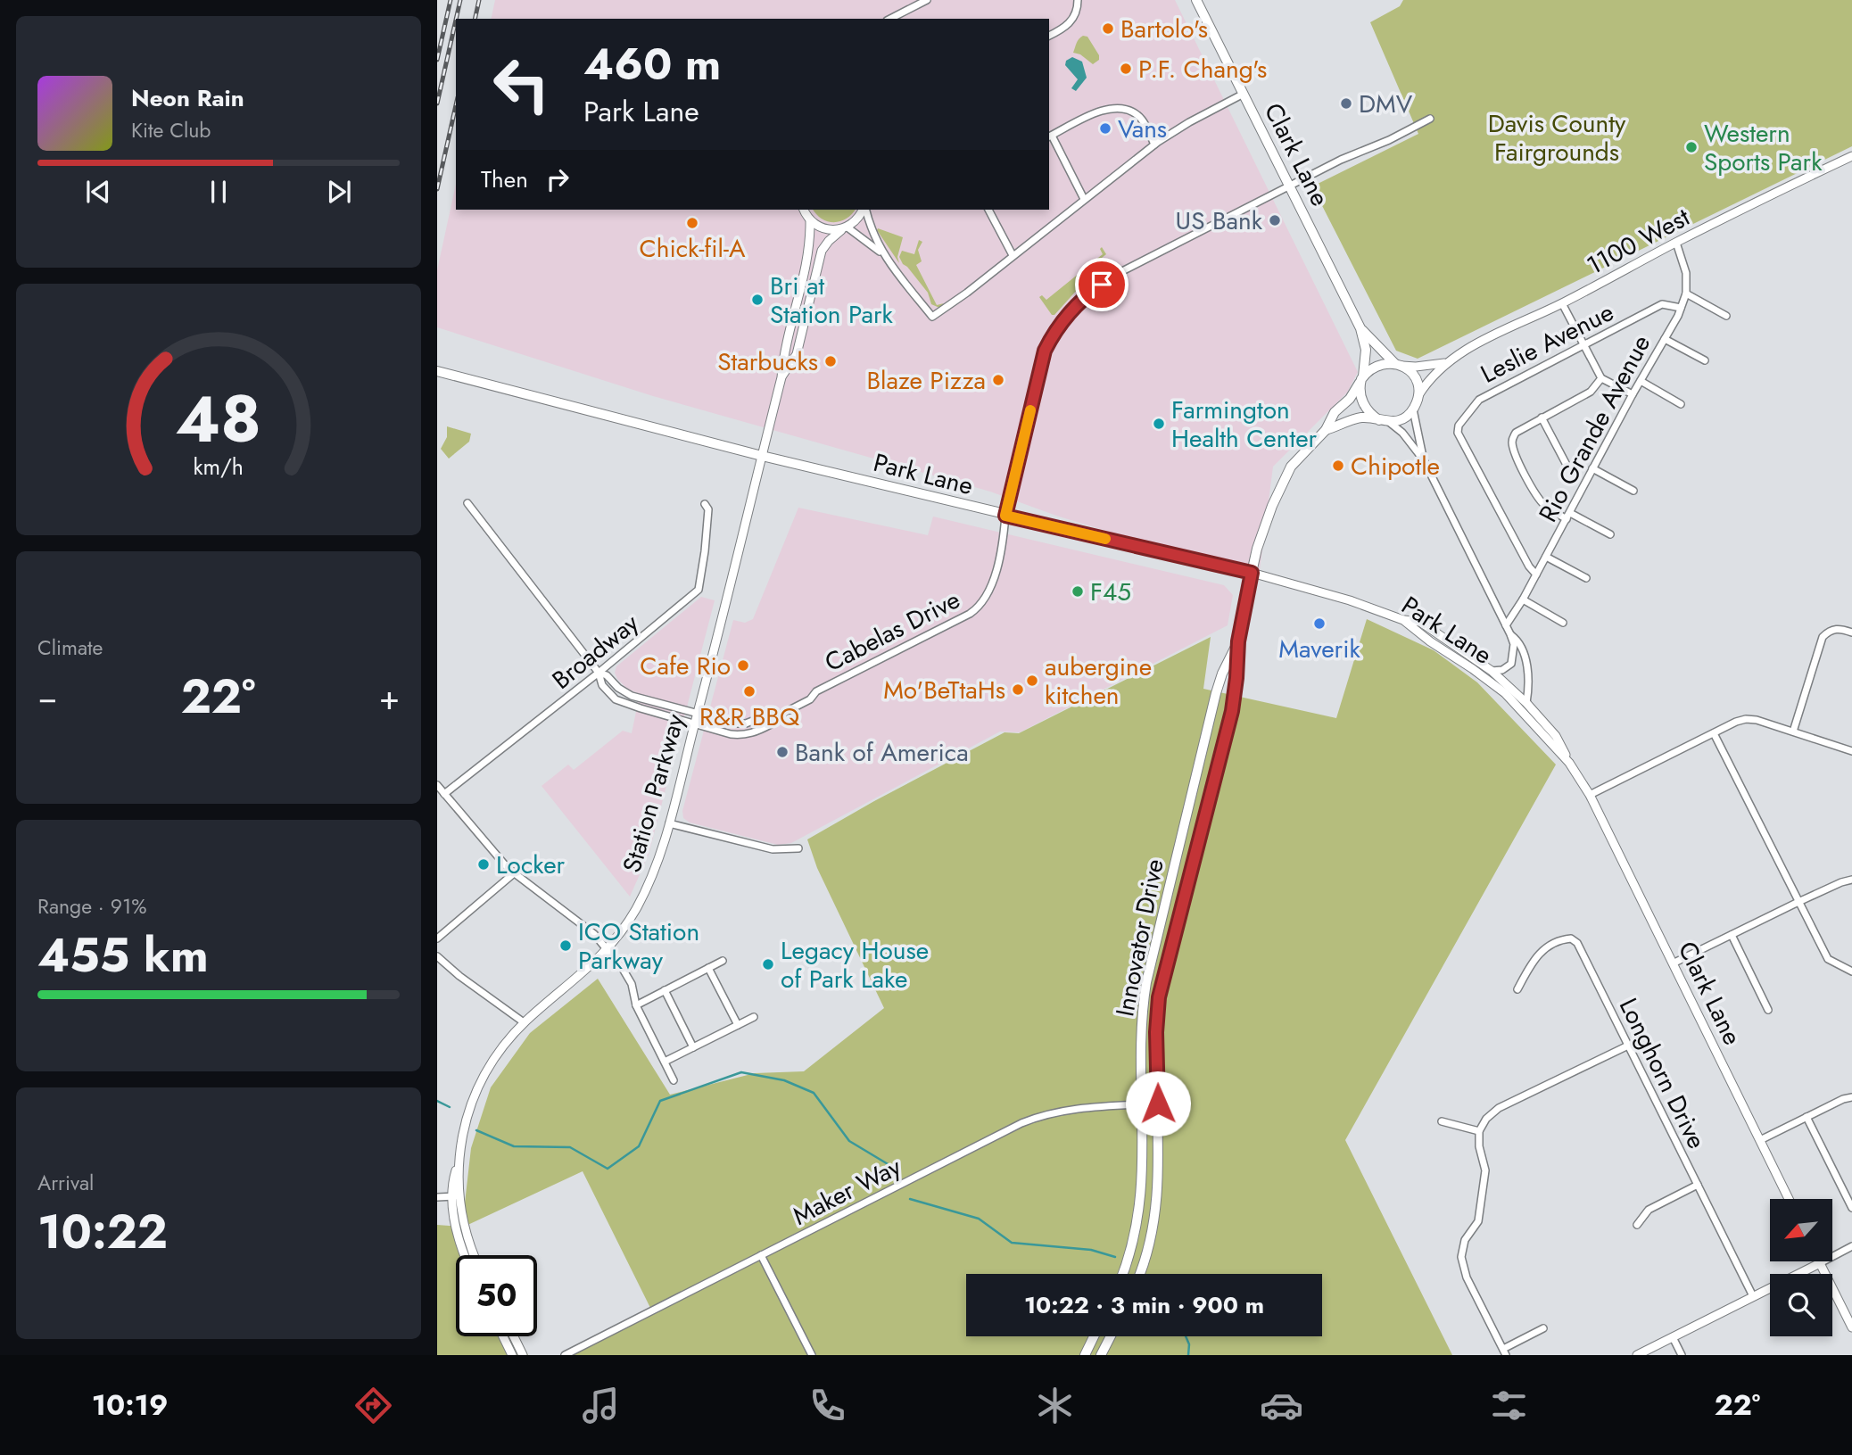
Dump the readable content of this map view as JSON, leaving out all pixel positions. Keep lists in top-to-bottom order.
{
  "streets": {
    "main road": ["Clark Lane", "Park Lane", "Innovator Drive"],
    "street": [
      "1100 West",
      "Leslie Avenue",
      "Rio Grande Avenue",
      "Cabelas Drive",
      "Broadway",
      "Station Parkway",
      "Longhorn Drive",
      "Maker Way"
    ]
  },
  "crossings": [
    ["Clark Lane", "1100 West"],
    ["Clark Lane", "Park Lane"],
    ["Clark Lane", "Cabelas Drive"],
    ["1100 West", "Rio Grande Avenue"],
    ["Leslie Avenue", "Rio Grande Avenue"],
    ["Park Lane", "Cabelas Drive"],
    ["Park Lane", "Station Parkway"],
    ["Park Lane", "Innovator Drive"],
    ["Cabelas Drive", "Broadway"],
    ["Cabelas Drive", "Station Parkway"],
    ["Innovator Drive", "Maker Way"]
  ],
  "parks": ["Davis County Fairgrounds"],
  "places": [
    "Bartolo's",
    "P.F. Chang's",
    "DMV",
    "Vans",
    "Western Sports Park",
    "US Bank",
    "Chick-fil-A",
    "Bri at Station Park",
    "Starbucks",
    "Blaze Pizza",
    "Farmington Health Center",
    "Chipotle",
    "F45",
    "Maverik",
    "Cafe Rio",
    "aubergine kitchen",
    "Mo'BeTtaHs",
    "R&R BBQ",
    "Bank of America",
    "Locker",
    "ICO Station Parkway",
    "Legacy House of Park Lake"
  ],
  "north": "bottom left",
  "page": {
    "turn": ["460 m", "Park Lane"],
    "song": ["Neon Rain", "Kite Club"],
    "then": "Then",
    "tile": [
      "Climate",
      ["Range · 91%", "455 km"],
      ["Arrival", "10:22"]
    ],
    "heat": ["−", "22°", "+"],
    "limit": "50",
    "trip": "10:22 · 3 min · 900 m",
    "tabs": ["10:19", "22°"],
    "gauge": ["48", "km/h"]
  }
}
